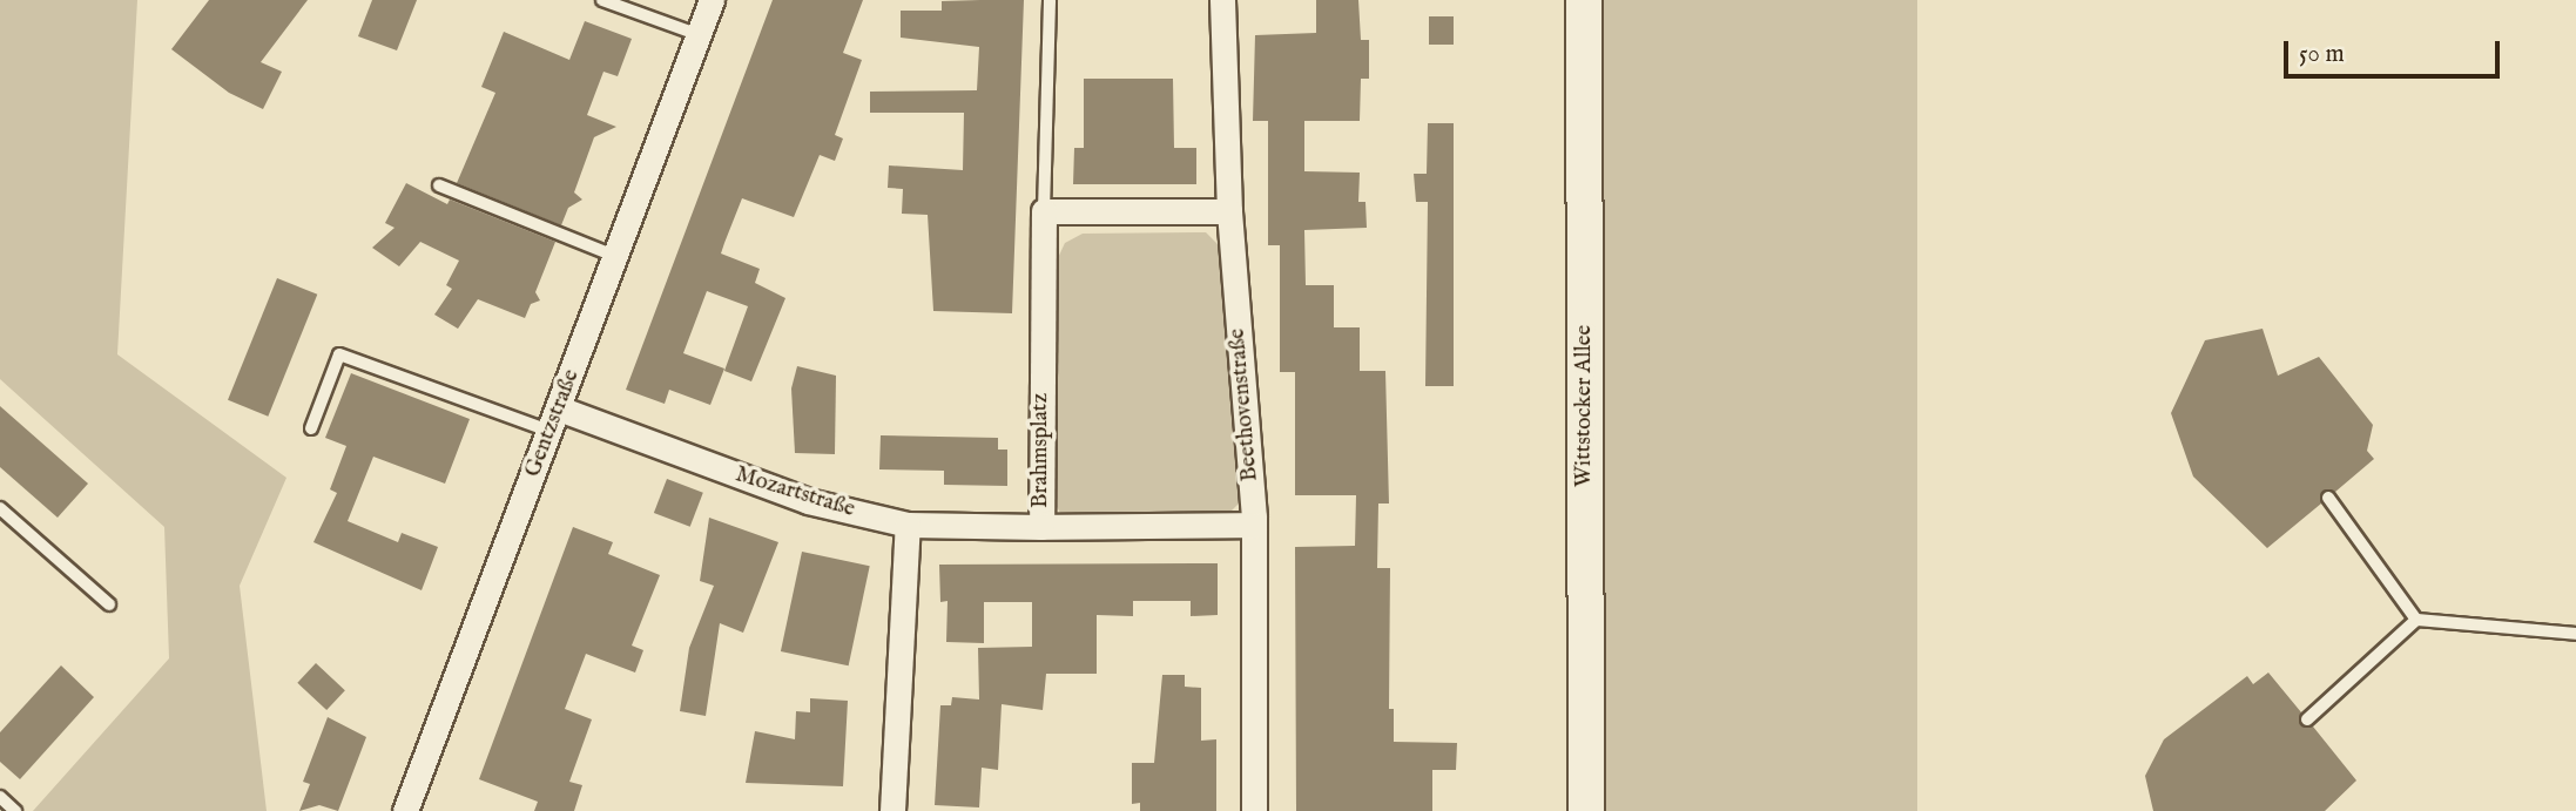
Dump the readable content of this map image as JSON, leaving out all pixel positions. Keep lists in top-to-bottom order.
{
  "streets": {
    "main road": ["Wittstocker Allee"],
    "street": [
      "Beethovenstraße",
      "Gentzstraße",
      "Brahmsplatz",
      "Mozartstraße"
    ]
  },
  "crossings": [
    ["Beethovenstraße", "Brahmsplatz"],
    ["Gentzstraße", "Mozartstraße"],
    ["Brahmsplatz", "Mozartstraße"]
  ],
  "scale_bar": "50 m"
}
